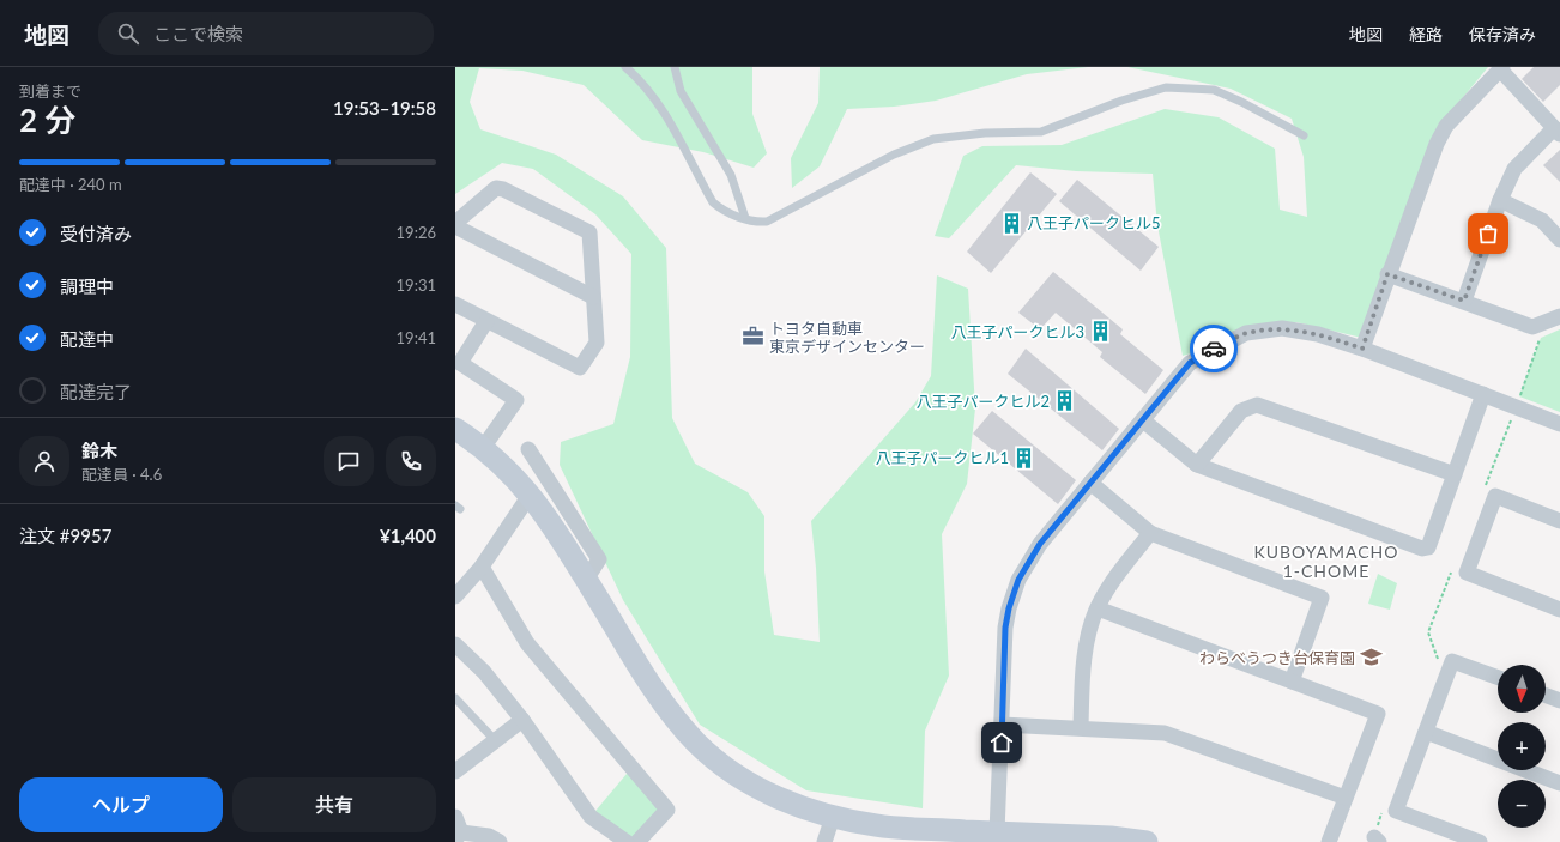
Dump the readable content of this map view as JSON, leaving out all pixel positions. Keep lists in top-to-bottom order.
{
  "districts": ["KUBOYAMACHO 1-CHOME"],
  "places": {
    "building": [
      "八王子パークヒル5",
      "八王子パークヒル3",
      "八王子パークヒル2",
      "八王子パークヒル1"
    ],
    "office": ["トヨタ自動車 東京デザインセンター"],
    "school or university": ["わらべうつき台保育園"]
  },
  "north": "bottom",
  "page": {
    "header": "地図",
    "search": "ここで検索",
    "nav": ["地図", "経路", "保存済み"],
    "heading": ["2 分", "到着まで", "19:53–19:58"],
    "panel": [
      "鈴木",
      "配達員 · 4.6",
      "注文 #9957",
      "¥1,400"
    ],
    "bar": "配達中 · 240 m",
    "list": [
      ["受付済み", "19:26"],
      ["調理中", "19:31"],
      ["配達中", "19:41"],
      "配達完了"
    ],
    "map_buttons": ["+", "−"],
    "buttons": ["ヘルプ", "共有"]
  }
}
